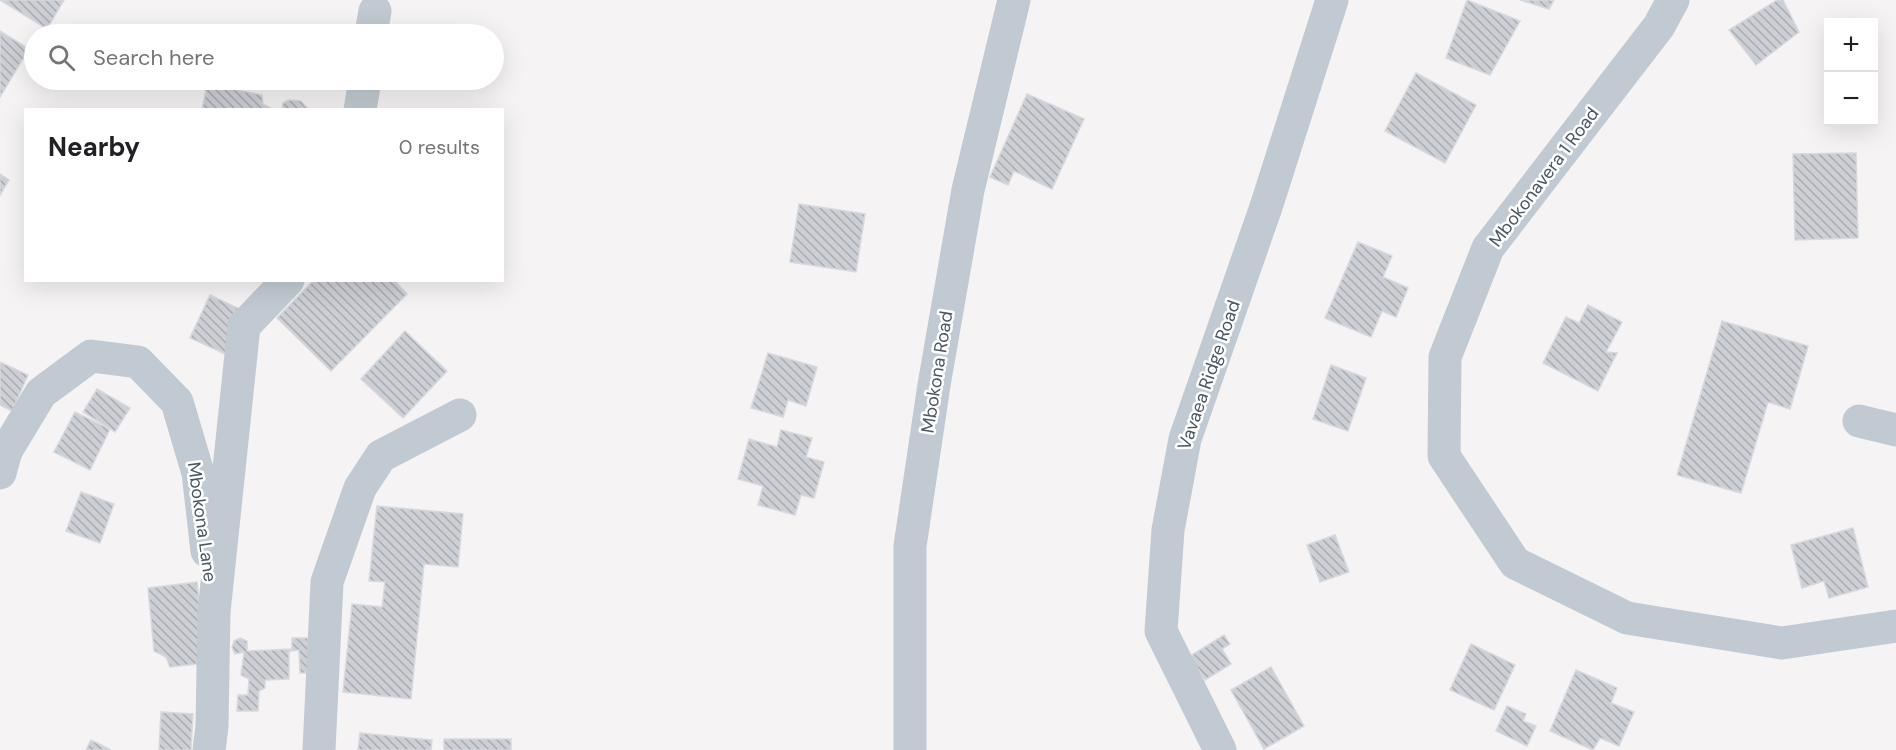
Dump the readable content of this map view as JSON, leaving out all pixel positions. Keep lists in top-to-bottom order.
{
  "streets": {
    "street": [
      "Mbokonavera 1 Road",
      "Mbokona Road",
      "Vavaea Ridge Road",
      "Mbokona Lane"
    ]
  },
  "page": {
    "map_buttons": ["+", "−"],
    "search": "Search here",
    "heading": ["Nearby", "0 results"]
  }
}
